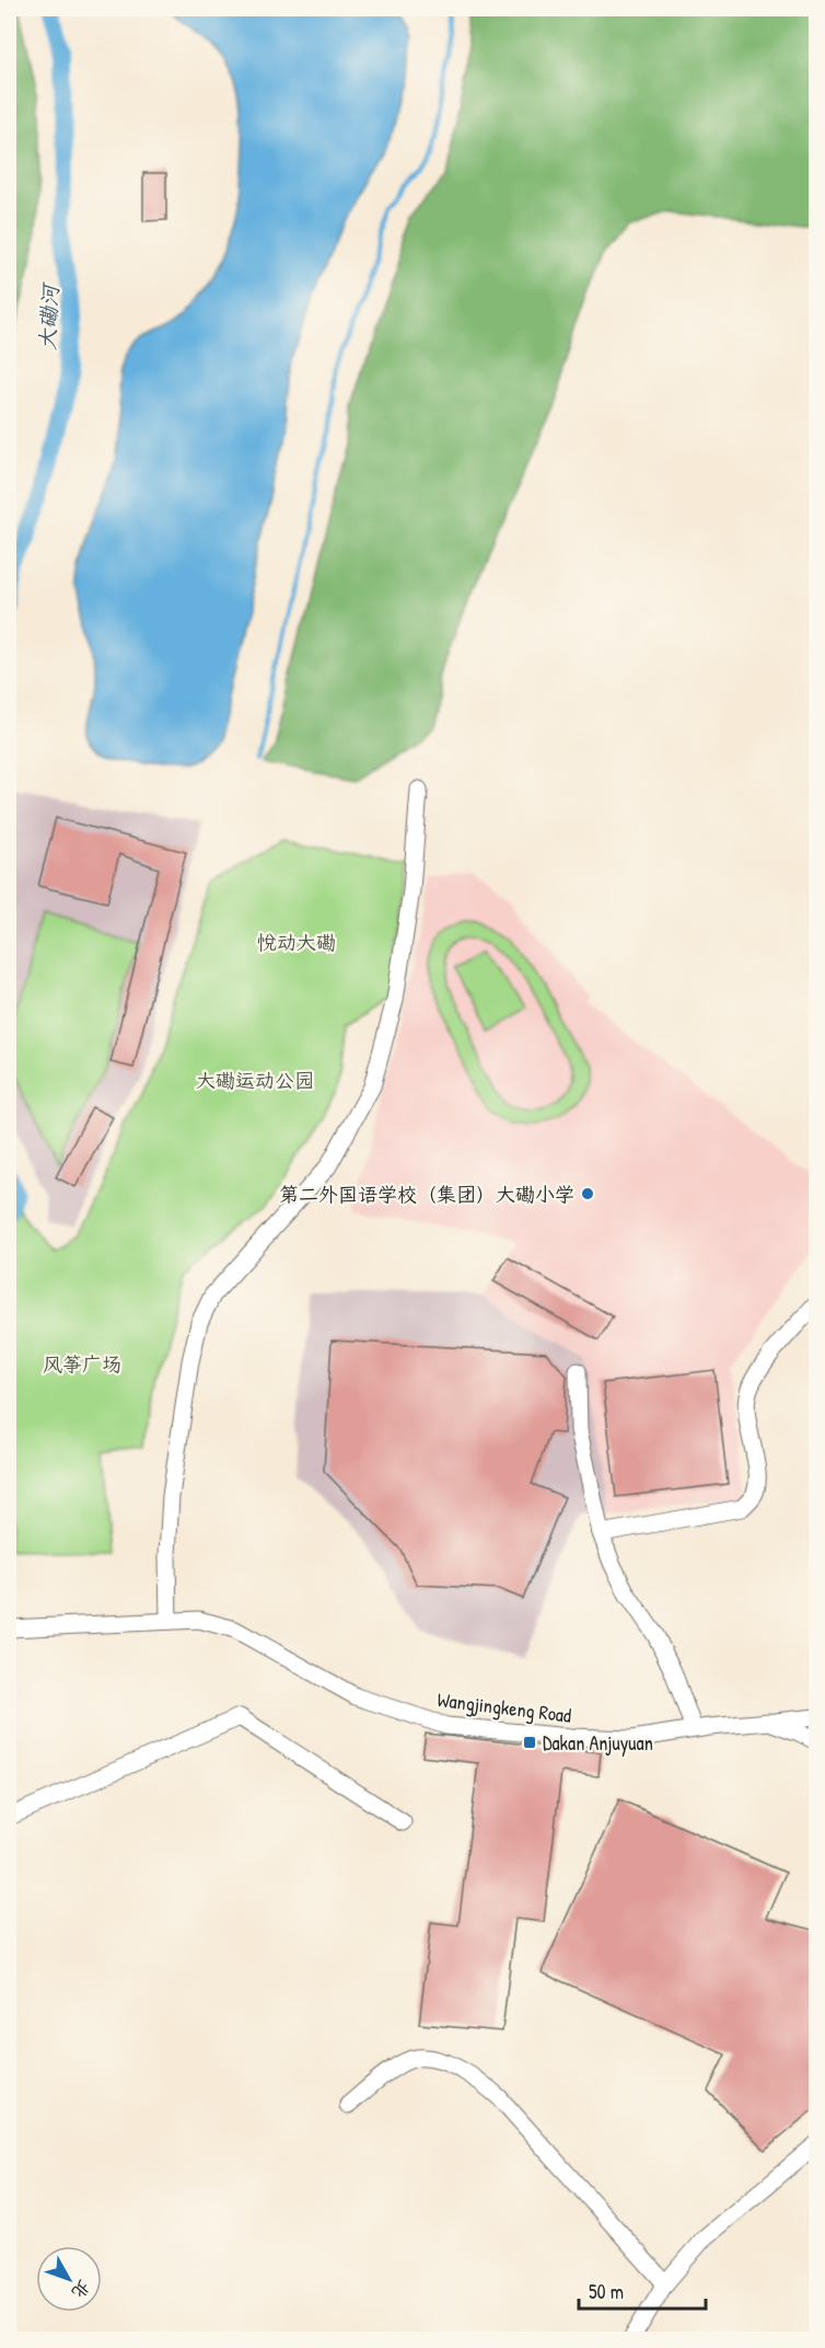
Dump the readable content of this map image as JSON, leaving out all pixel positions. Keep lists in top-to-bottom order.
{
  "streets": {
    "street": ["Wangjingkeng Road"]
  },
  "water": ["大磡河"],
  "parks": ["悦动大磡", "大磡运动公园", "风筝广场"],
  "places": {
    "other": ["第二外国语学校（集团）大磡小学"],
    "transit": ["Dakan Anjuyuan"]
  },
  "scale_bar": "50 m",
  "north": "bottom right"
}
